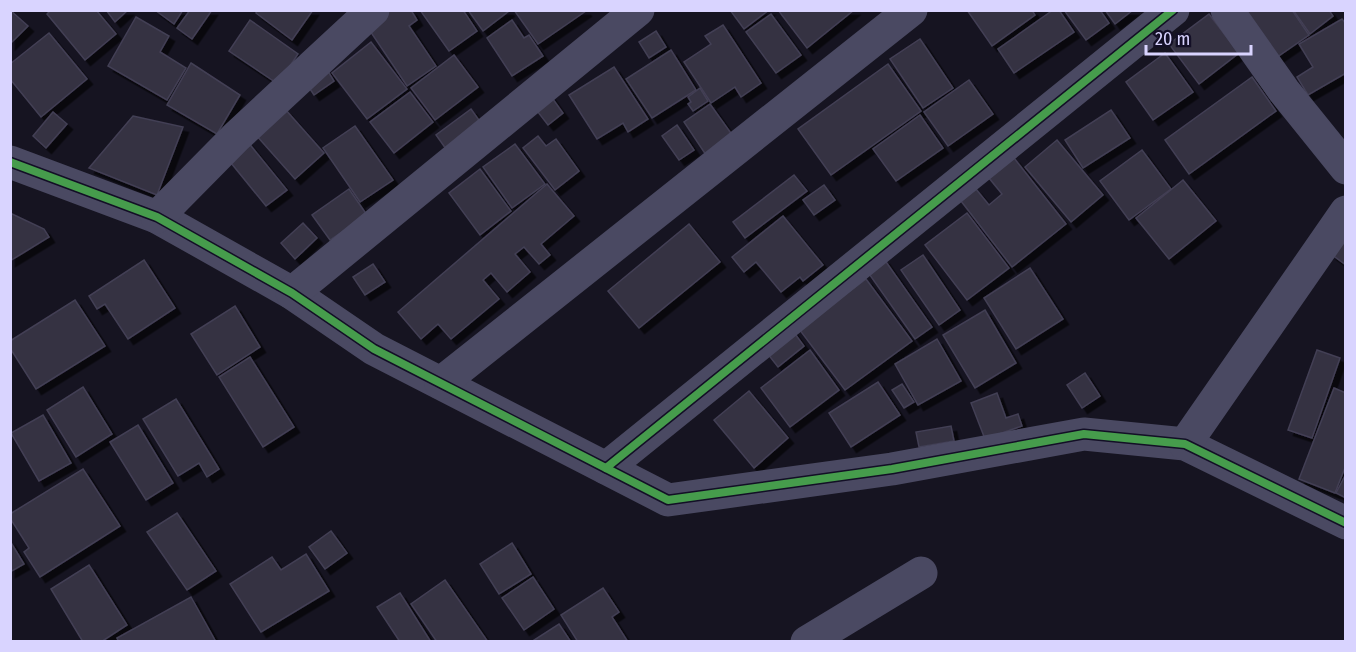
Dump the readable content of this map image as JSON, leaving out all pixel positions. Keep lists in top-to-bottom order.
{
  "scale_bar": "20 m"
}
